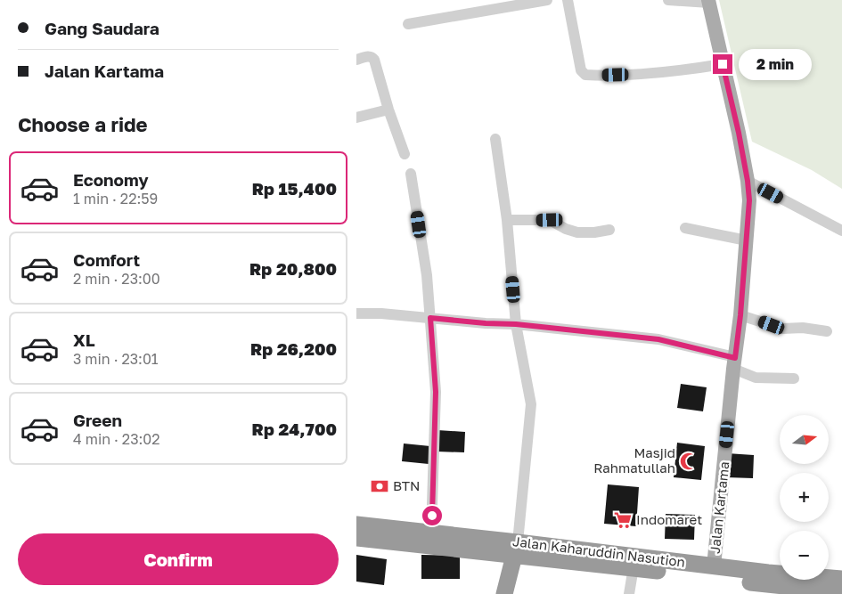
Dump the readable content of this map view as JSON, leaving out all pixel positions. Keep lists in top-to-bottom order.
{
  "streets": {
    "highway": ["Jalan Kaharuddin Nasution"],
    "main road": ["Jalan Kartama"]
  },
  "crossings": [
    ["Jalan Kartama", "Jalan Kaharuddin Nasution"]
  ],
  "places": {
    "mosque": ["Masjid Rahmatullah"],
    "bank": ["BTN"],
    "supermarket": ["Indomaret"]
  },
  "north": "right",
  "page": {
    "banner": ["Gang Saudara", "Jalan Kartama"],
    "bubble": "2 min",
    "heading": "Choose a ride",
    "list": [
      {
        "name": "Economy",
        "note": "1 min · 22:59",
        "value": "Rp 15,400"
      },
      {
        "name": "Comfort",
        "note": "2 min · 23:00",
        "value": "Rp 20,800"
      },
      {
        "name": "XL",
        "note": "3 min · 23:01",
        "value": "Rp 26,200"
      },
      {
        "name": "Green",
        "note": "4 min · 23:02",
        "value": "Rp 24,700"
      }
    ],
    "map_buttons": ["+", "−"],
    "buttons": "Confirm"
  }
}
